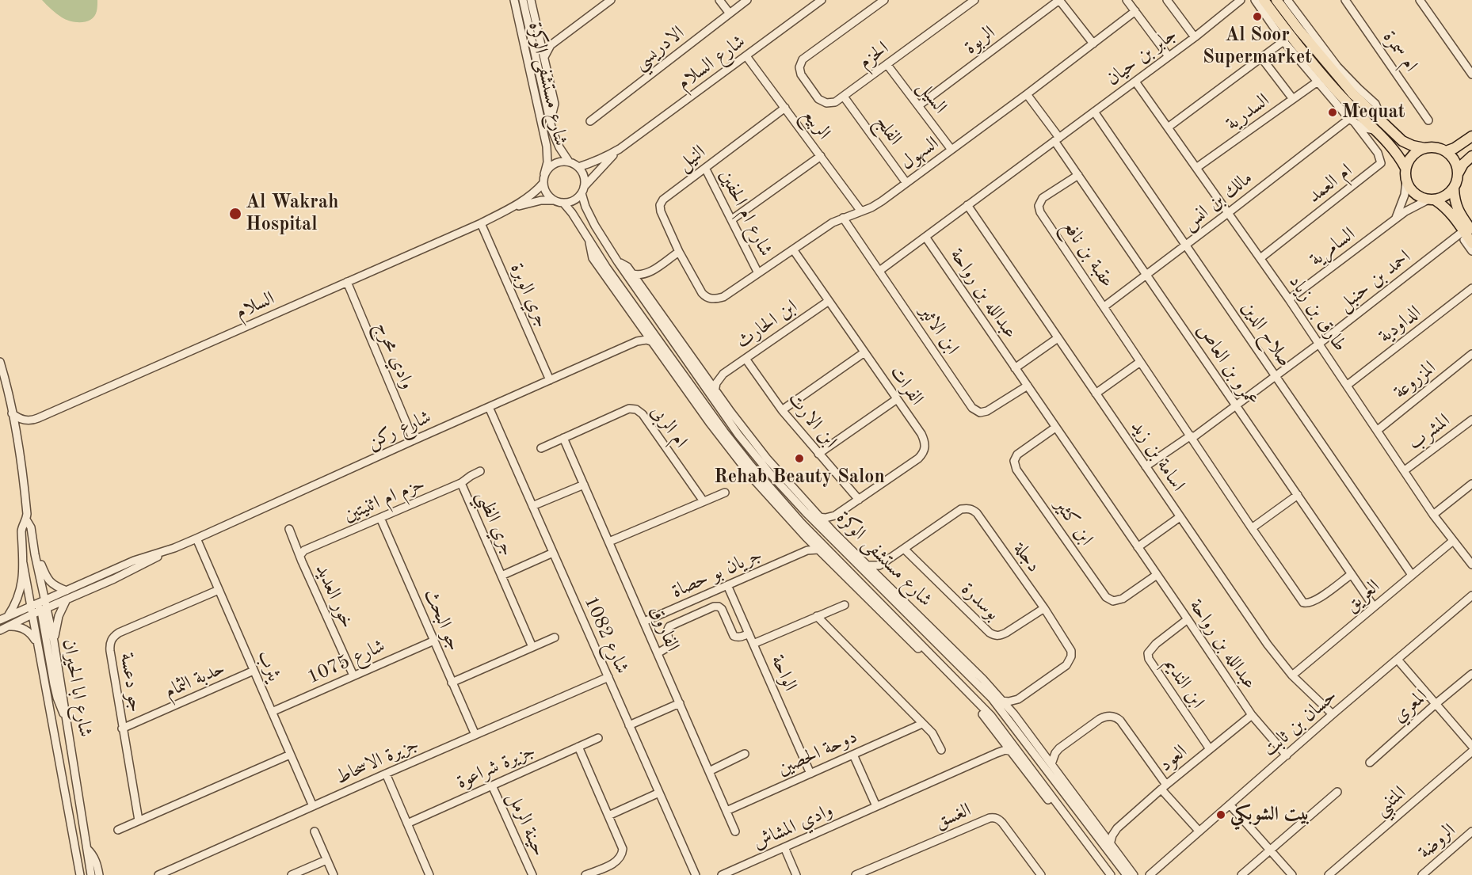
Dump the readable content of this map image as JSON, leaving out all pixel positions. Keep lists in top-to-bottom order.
{
  "streets": {
    "street": [
      "الربوة",
      "الادريسي",
      "ام سمرة",
      "الحزم",
      "جابر بن حيان",
      "شارع السلام",
      "شارع مستشفى الوكرة",
      "السيل",
      "السدرية",
      "الربيع",
      "الفلج",
      "السهول",
      "النيل",
      "ام العمد",
      "مالك بن انس",
      "شارع ام الحفين",
      "السامرية",
      "عقبة بن نافع",
      "احمد بن حنبل",
      "عبدالله بن رواحة",
      "جري الوبرة",
      "السلام",
      "طارق بن زياد",
      "ابن الحارث",
      "الداودية",
      "ابن الاثير",
      "صلاح الدين",
      "وادي محرج",
      "عمرو بن العاص",
      "المزروعة",
      "الفرات",
      "ابن الارت",
      "ام الربى",
      "شارع ركن",
      "المشرب",
      "اسامة بن زيد",
      "حزم ام اثنيتين",
      "ابن كثير",
      "جري الظبي",
      "دجلة",
      "جريان بو حصاة",
      "خور العديد",
      "العريق",
      "بوسدرة",
      "جو البحث",
      "الفاروق",
      "شارع 1082",
      "شارع 1075",
      "يثرب",
      "الواحة",
      "حدبة الثمام",
      "جو دعسة",
      "ابن النديم",
      "شارع ابا الحيران",
      "المعري",
      "حسان بن ثابت",
      "دوحة الحصين",
      "العود",
      "جزيرة الاسحاط",
      "جزيرة شراعوة",
      "المتنبي",
      "الغسق",
      "حينة الرمل",
      "وادي المشاش",
      "الروضة"
    ]
  },
  "crossings": [
    ["الربوة", "السيل"],
    ["الحزم", "السيل"],
    ["الحزم", "الفلج"],
    ["جابر بن حيان", "عبدالله بن رواحة"],
    ["جابر بن حيان", "طارق بن زياد"],
    ["جابر بن حيان", "ابن الاثير"],
    ["جابر بن حيان", "صلاح الدين"],
    ["جابر بن حيان", "عمرو بن العاص"],
    ["جابر بن حيان", "اسامة بن زيد"],
    ["شارع السلام", "شارع مستشفى الوكرة"],
    ["شارع السلام", "الربيع"],
    ["شارع السلام", "السلام"],
    ["شارع مستشفى الوكرة", "السلام"],
    ["شارع مستشفى الوكرة", "ابن الحارث"],
    ["شارع مستشفى الوكرة", "الفرات"],
    ["شارع مستشفى الوكرة", "شارع ركن"],
    ["شارع مستشفى الوكرة", "دجلة"],
    ["شارع مستشفى الوكرة", "جريان بو حصاة"],
    ["شارع مستشفى الوكرة", "العود"],
    ["شارع مستشفى الوكرة", "وادي المشاش"],
    ["السيل", "السهول"],
    ["السدرية", "طارق بن زياد"],
    ["الربيع", "السهول"],
    ["الربيع", "النيل"],
    ["الفلج", "السهول"],
    ["السهول", "النيل"],
    ["السهول", "شارع ام الحفين"],
    ["السهول", "ابن الاثير"],
    ["السهول", "الفرات"],
    ["النيل", "شارع ام الحفين"],
    ["ام العمد", "مالك بن انس"],
    ["ام العمد", "طارق بن زياد"],
    ["مالك بن انس", "عقبة بن نافع"],
    ["مالك بن انس", "طارق بن زياد"],
    ["مالك بن انس", "صلاح الدين"],
    ["مالك بن انس", "عمرو بن العاص"],
    ["السامرية", "طارق بن زياد"],
    ["عقبة بن نافع", "احمد بن حنبل"],
    ["عقبة بن نافع", "عمرو بن العاص"],
    ["احمد بن حنبل", "طارق بن زياد"],
    ["احمد بن حنبل", "صلاح الدين"],
    ["احمد بن حنبل", "عمرو بن العاص"],
    ["احمد بن حنبل", "اسامة بن زيد"],
    ["عبدالله بن رواحة", "ابن الاثير"],
    ["عبدالله بن رواحة", "اسامة بن زيد"],
    ["عبدالله بن رواحة", "ابن كثير"],
    ["عبدالله بن رواحة", "ابن النديم"],
    ["عبدالله بن رواحة", "حسان بن ثابت"],
    ["عبدالله بن رواحة", "العود"],
    ["جري الوبرة", "السلام"],
    ["جري الوبرة", "شارع ركن"],
    ["السلام", "وادي محرج"],
    ["طارق بن زياد", "الداودية"],
    ["طارق بن زياد", "المزروعة"],
    ["طارق بن زياد", "المشرب"],
    ["طارق بن زياد", "العريق"],
    ["ابن الحارث", "الفرات"],
    ["ابن الحارث", "ابن الارت"],
    ["صلاح الدين", "العريق"],
    ["وادي محرج", "شارع ركن"],
    ["عمرو بن العاص", "العريق"],
    ["الفرات", "ابن الارت"],
    ["ام الربى", "الفاروق"],
    ["شارع ركن", "شارع 1082"],
    ["شارع ركن", "يثرب"],
    ["شارع ركن", "شارع ابا الحيران"],
    ["اسامة بن زيد", "العريق"],
    ["اسامة بن زيد", "حسان بن ثابت"],
    ["حزم ام اثنيتين", "جري الظبي"],
    ["حزم ام اثنيتين", "خور العديد"],
    ["حزم ام اثنيتين", "جو البحث"],
    ["جري الظبي", "شارع 1082"],
    ["دجلة", "بوسدرة"],
    ["جريان بو حصاة", "الفاروق"],
    ["جريان بو حصاة", "الواحة"],
    ["خور العديد", "شارع 1075"],
    ["جو البحث", "شارع 1075"],
    ["جو البحث", "جزيرة الاسحاط"],
    ["الفاروق", "دوحة الحصين"],
    ["شارع 1082", "جزيرة الاسحاط"],
    ["شارع 1075", "يثرب"],
    ["يثرب", "حدبة الثمام"],
    ["يثرب", "جو دعسة"],
    ["يثرب", "جزيرة الاسحاط"],
    ["الواحة", "دوحة الحصين"],
    ["حدبة الثمام", "جو دعسة"],
    ["ابن النديم", "العود"],
    ["جزيرة شراعوة", "حينة الرمل"]
  ],
  "places": [
    "Al Soor Supermarket",
    "Mequat",
    "Al Wakrah Hospital",
    "Rehab Beauty Salon",
    "بيت الشوبكي"
  ]
}
